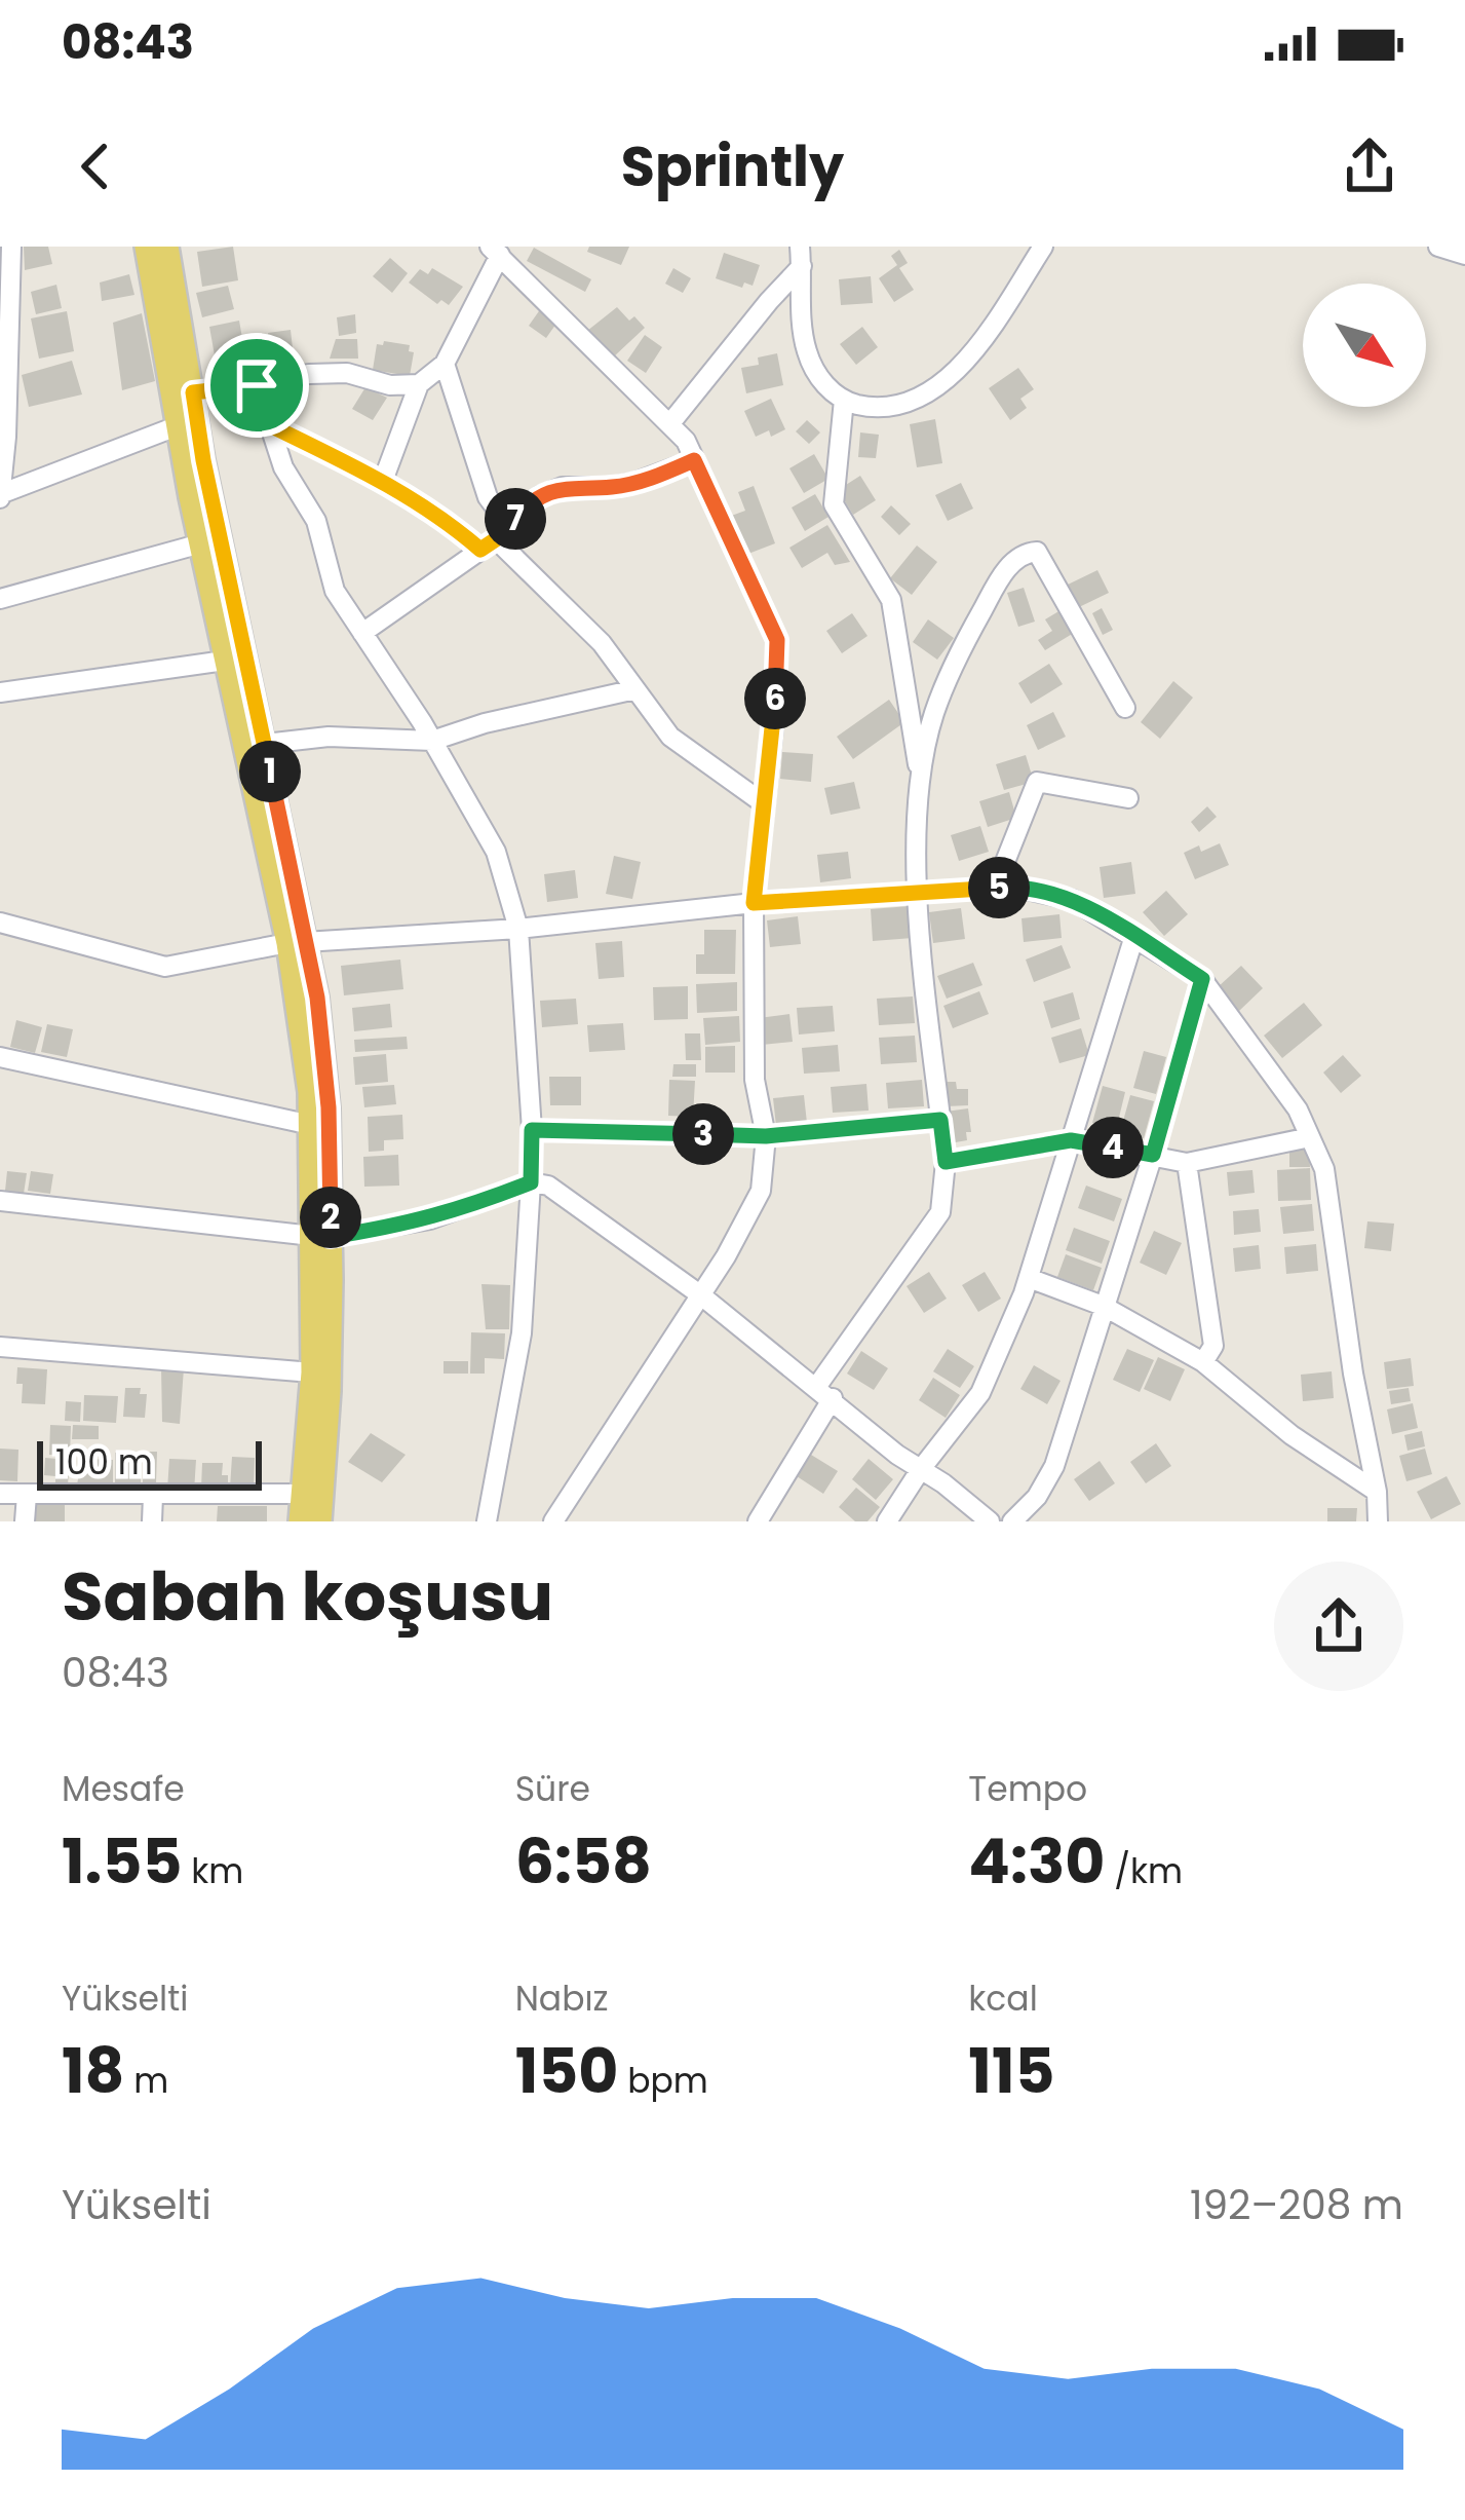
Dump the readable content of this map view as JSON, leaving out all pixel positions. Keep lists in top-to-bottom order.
{
  "scale_bar": "100 m",
  "north": "bottom right",
  "page": {
    "status": "08:43",
    "header": "Sprintly",
    "pins": [
      "7",
      "6",
      "1",
      "5",
      "3",
      "4",
      "2"
    ],
    "scale": "100 m",
    "heading": ["Sabah koşusu", "08:43"],
    "stats": [
      ["Mesafe", "1.55 km"],
      ["Süre", "6:58"],
      ["Tempo", "4:30 /km"],
      ["Yükselti", "18 m"],
      ["Nabız", "150 bpm"],
      ["kcal", "115"]
    ],
    "chart": ["Yükselti", "192–208 m"]
  }
}
